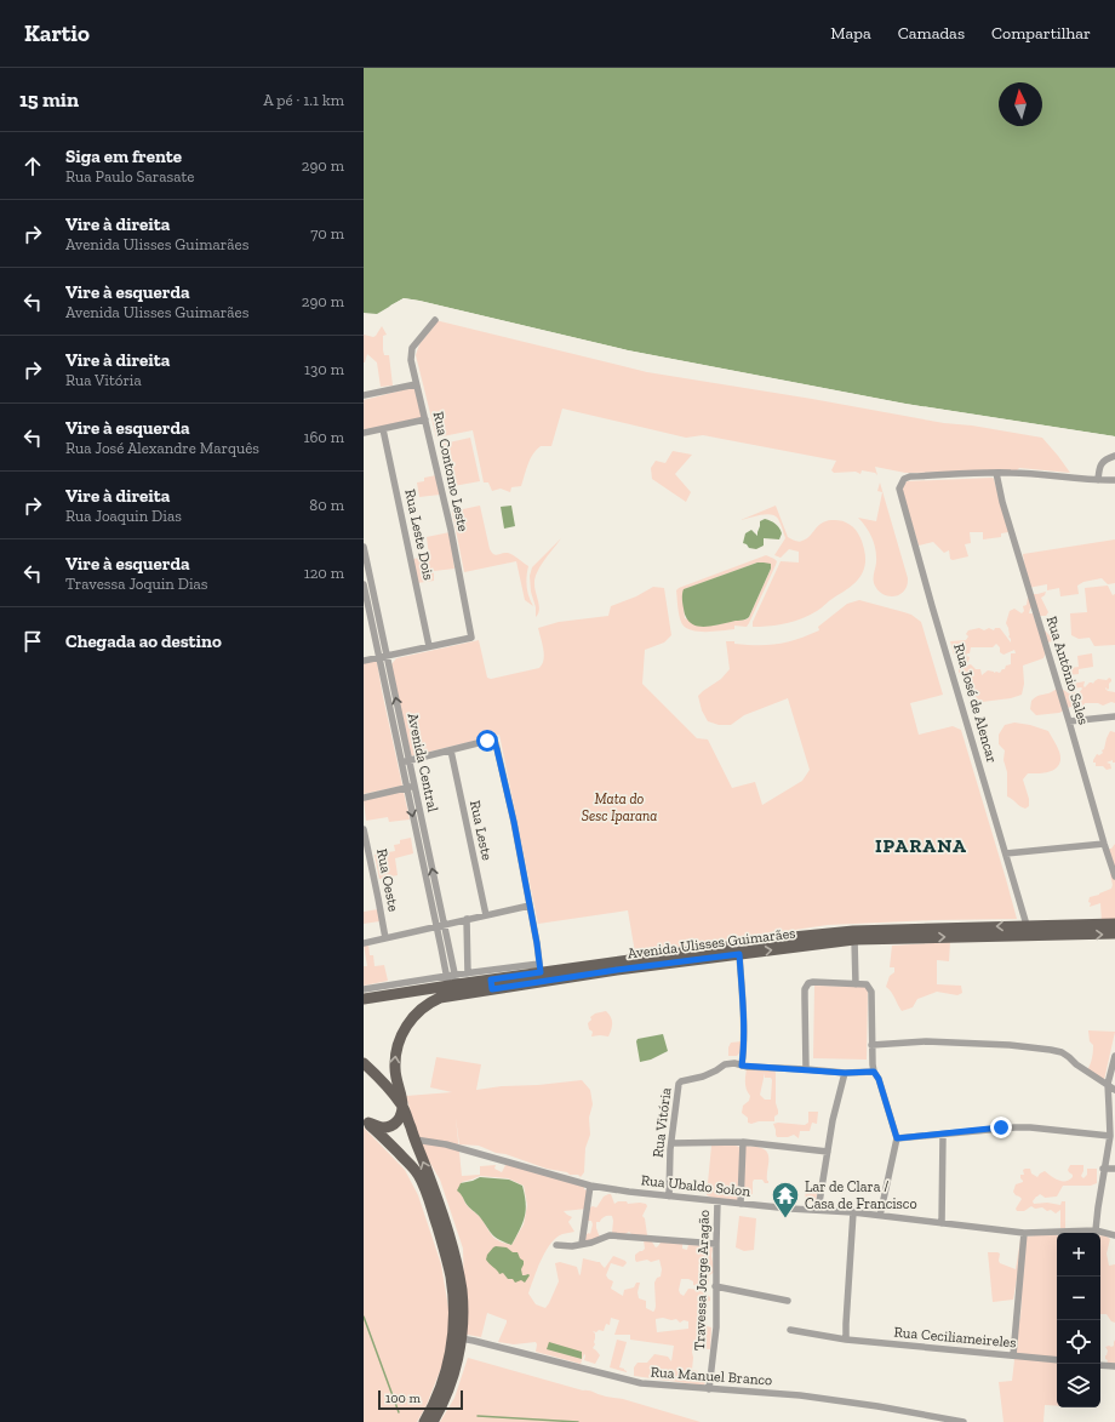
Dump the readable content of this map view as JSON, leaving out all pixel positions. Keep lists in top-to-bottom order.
{
  "streets": {
    "main road": ["Avenida Ulisses Guimarães"],
    "street": [
      "Rua Contomo Leste",
      "Rua Leste Dois",
      "Rua Antônio Sales",
      "Rua José de Alencar",
      "Avenida Central",
      "Rua Leste",
      "Rua Oeste",
      "Rua Vitória",
      "Rua Ubaldo Solon",
      "Travessa Jorge Aragão",
      "Rua Ceciliameireles",
      "Rua Manuel Branco"
    ]
  },
  "crossings": [
    ["Rua Contomo Leste", "Rua Leste Dois"],
    ["Rua Antônio Sales", "Rua José de Alencar"],
    ["Rua José de Alencar", "Avenida Ulisses Guimarães"],
    ["Avenida Central", "Avenida Ulisses Guimarães"],
    ["Rua Vitória", "Rua Ubaldo Solon"],
    ["Rua Ubaldo Solon", "Travessa Jorge Aragão"],
    ["Travessa Jorge Aragão", "Rua Manuel Branco"]
  ],
  "districts": ["IPARANA"],
  "parks": ["Mata do Sesc Iparana"],
  "places": {
    "temple": ["Lar de Clara / Casa de Francisco"]
  },
  "scale_bar": "100 m",
  "north": "top",
  "page": {
    "header": "Kartio",
    "nav": ["Mapa", "Camadas", "Compartilhar"],
    "heading": ["15 min", "A pé · 1.1 km"],
    "list": [
      ["Siga em frente", "Rua Paulo Sarasate", "290 m"],
      ["Vire à direita", "Avenida Ulisses Guimarães", "70 m"],
      ["Vire à esquerda", "Avenida Ulisses Guimarães", "290 m"],
      ["Vire à direita", "Rua Vitória", "130 m"],
      ["Vire à esquerda", "Rua José Alexandre Marquês", "160 m"],
      ["Vire à direita", "Rua Joaquin Dias", "80 m"],
      ["Vire à esquerda", "Travessa Joquin Dias", "120 m"],
      "Chegada ao destino"
    ],
    "map_buttons": ["+", "−"],
    "scale": "100 m"
  }
}
